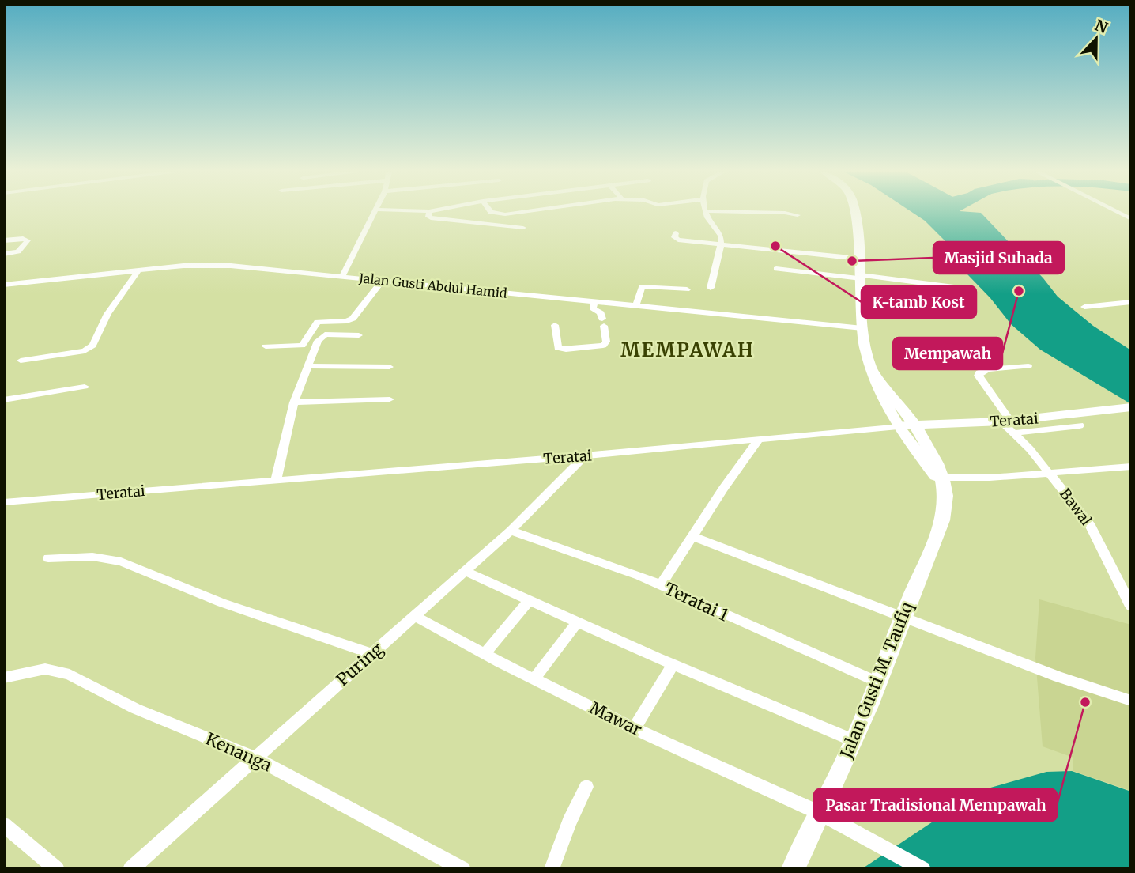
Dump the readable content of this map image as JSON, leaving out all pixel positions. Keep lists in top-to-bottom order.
{
  "streets": {
    "main road": ["Teratai", "Jalan Gusti M. Taufiq"],
    "street": [
      "Jalan Gusti Abdul Hamid",
      "Bawal",
      "Teratai 1",
      "Puring",
      "Mawar",
      "Kenanga"
    ]
  },
  "crossings": [
    ["Teratai", "Bawal"],
    ["Teratai", "Puring"],
    ["Teratai 1", "Puring"],
    ["Teratai 1", "Jalan Gusti M. Taufiq"],
    ["Puring", "Mawar"],
    ["Puring", "Kenanga"],
    ["Jalan Gusti M. Taufiq", "Mawar"]
  ],
  "districts": ["MEMPAWAH"],
  "places": [
    "K-tamb Kost",
    "Masjid Suhada",
    "Mempawah",
    "Pasar Tradisional Mempawah"
  ],
  "north": "top"
}
